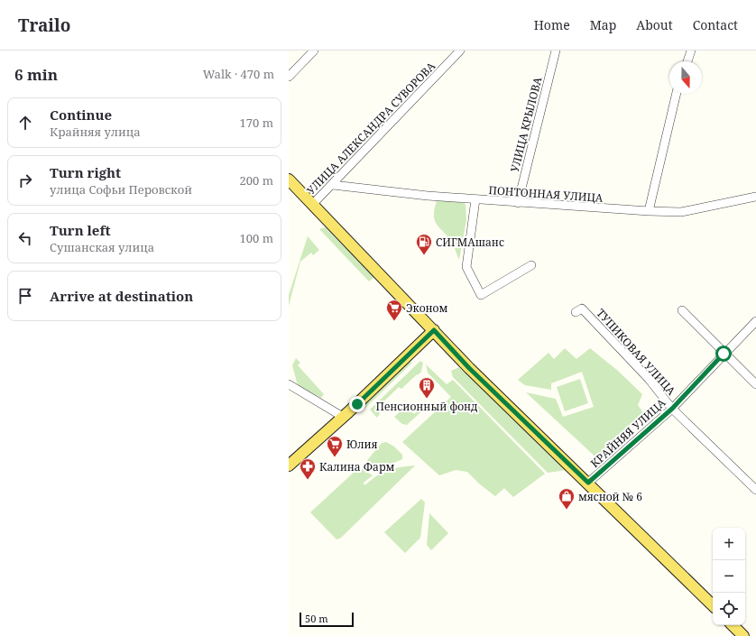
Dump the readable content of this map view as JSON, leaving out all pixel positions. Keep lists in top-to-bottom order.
{
  "streets": {
    "street": [
      "УЛИЦА КРЫЛОВА",
      "УЛИЦА АЛЕКСАНДРА СУВОРОВА",
      "ПОНТОННАЯ УЛИЦА",
      "ТУПИКОВАЯ УЛИЦА",
      "КРАЙНЯЯ УЛИЦА"
    ]
  },
  "crossings": [
    ["УЛИЦА КРЫЛОВА", "ПОНТОННАЯ УЛИЦА"],
    ["УЛИЦА АЛЕКСАНДРА СУВОРОВА", "ПОНТОННАЯ УЛИЦА"],
    ["ТУПИКОВАЯ УЛИЦА", "КРАЙНЯЯ УЛИЦА"]
  ],
  "places": {
    "fuel station": ["СИГМАшанс"],
    "supermarket": ["Эконом", "Юлия"],
    "building": ["Пенсионный фонд"],
    "pharmacy": ["Калина Фарм"],
    "shop": ["мясной № 6"]
  },
  "scale_bar": "50 m",
  "north": "bottom",
  "page": {
    "header": "Trailo",
    "nav": [
      "Home",
      "Map",
      "About",
      "Contact"
    ],
    "heading": ["6 min", "Walk · 470 m"],
    "list": [
      ["Continue", "Крайняя улица", "170 m"],
      ["Turn right", "улица Софьи Перовской", "200 m"],
      ["Turn left", "Сушанская улица", "100 m"],
      "Arrive at destination"
    ],
    "map_buttons": ["+", "−"],
    "scale": "50 m"
  }
}
